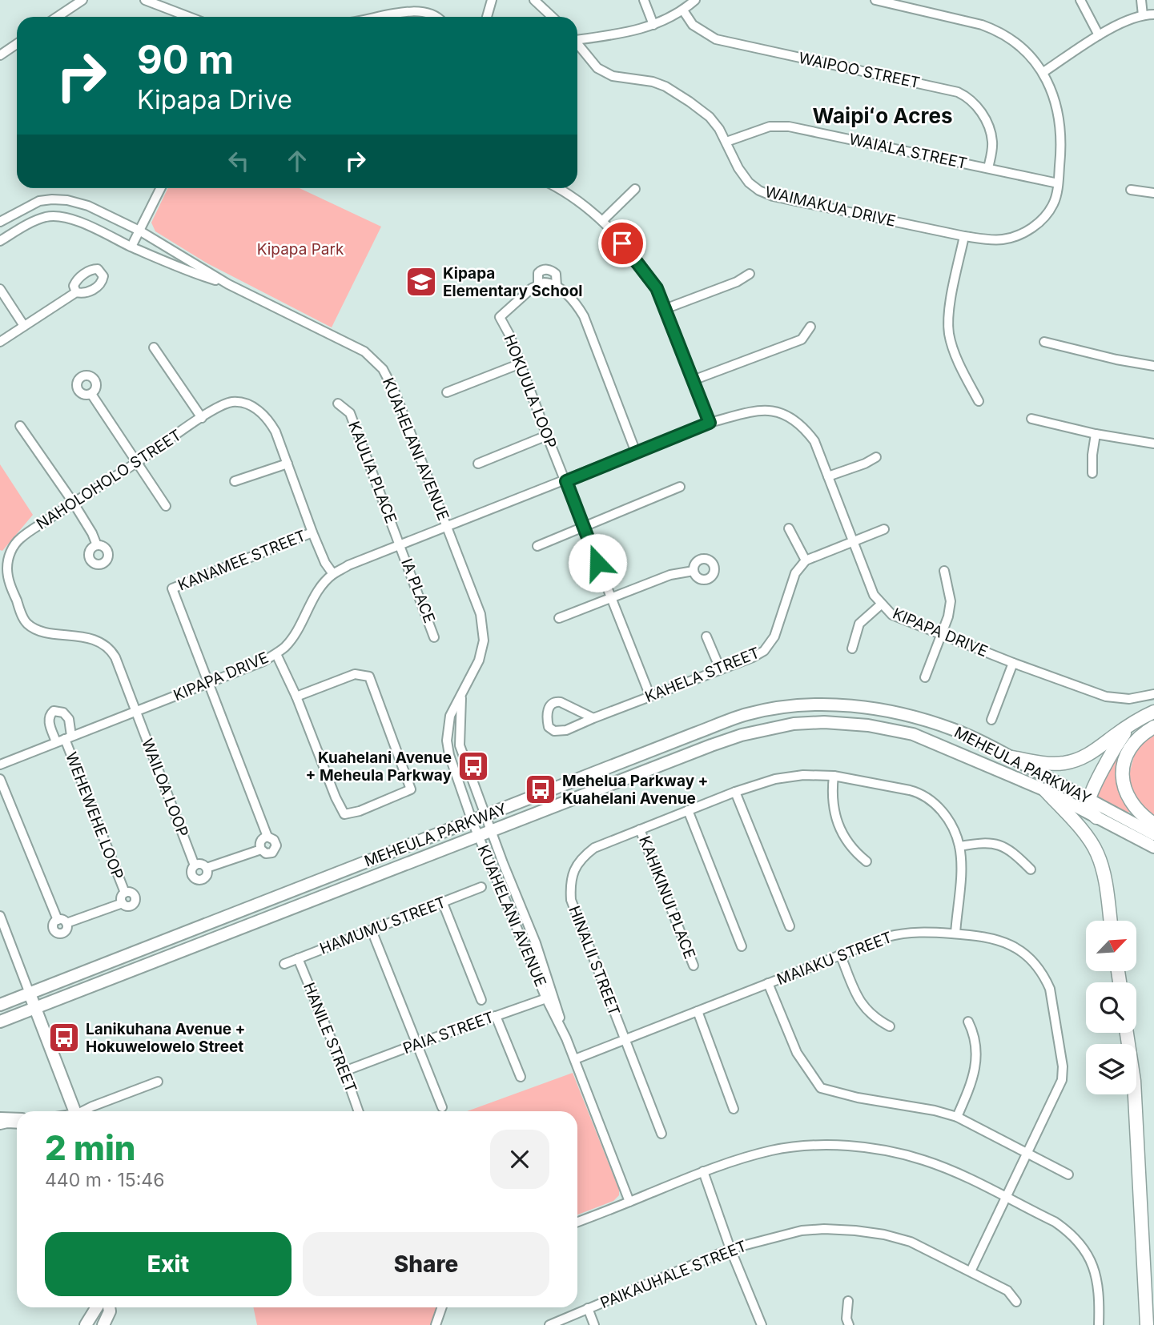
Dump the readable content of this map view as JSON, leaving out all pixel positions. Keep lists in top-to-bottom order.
{
  "streets": {
    "main road": ["MEHEULA PARKWAY"],
    "street": [
      "WAIPOO STREET",
      "WAIALA STREET",
      "WAIMAKUA DRIVE",
      "HOKUULA LOOP",
      "KUAHELANI AVENUE",
      "KAULIA PLACE",
      "NAHOLOHOLO STREET",
      "KANAMEE STREET",
      "IA PLACE",
      "KIPAPA DRIVE",
      "KAHELA STREET",
      "WAILOA LOOP",
      "WEHEWEHE LOOP",
      "KAHIKINUI PLACE",
      "HAMUMU STREET",
      "MAIAKU STREET",
      "HINALII STREET",
      "PAIA STREET",
      "HANILE STREET",
      "PAIKAUHALE STREET"
    ]
  },
  "crossings": [
    ["WAIPOO STREET", "WAIALA STREET"],
    ["WAIALA STREET", "WAIMAKUA DRIVE"],
    ["HOKUULA LOOP", "KIPAPA DRIVE"],
    ["HOKUULA LOOP", "KAHELA STREET"],
    ["KUAHELANI AVENUE", "KIPAPA DRIVE"],
    ["KUAHELANI AVENUE", "MEHEULA PARKWAY"],
    ["KUAHELANI AVENUE", "MAIAKU STREET"],
    ["KUAHELANI AVENUE", "PAIA STREET"],
    ["KAULIA PLACE", "IA PLACE"],
    ["KAULIA PLACE", "KIPAPA DRIVE"],
    ["NAHOLOHOLO STREET", "KANAMEE STREET"],
    ["NAHOLOHOLO STREET", "KIPAPA DRIVE"],
    ["NAHOLOHOLO STREET", "WAILOA LOOP"],
    ["KANAMEE STREET", "KIPAPA DRIVE"],
    ["KANAMEE STREET", "WAILOA LOOP"],
    ["IA PLACE", "KIPAPA DRIVE"],
    ["KIPAPA DRIVE", "WAILOA LOOP"],
    ["KIPAPA DRIVE", "WEHEWEHE LOOP"],
    ["KAHIKINUI PLACE", "HINALII STREET"],
    ["HAMUMU STREET", "HANILE STREET"],
    ["MAIAKU STREET", "HINALII STREET"],
    ["MAIAKU STREET", "PAIKAUHALE STREET"],
    ["PAIA STREET", "HANILE STREET"]
  ],
  "districts": ["Waipiʻo Acres"],
  "parks": ["Kipapa Park"],
  "places": {
    "school or university": ["Kipapa Elementary School"],
    "bus stop": ["Kuahelani Avenue + Meheula Parkway", "Mehelua Parkway + Kuahelani Avenue", "Lanikuhana Avenue + Hokuwelowelo Street"]
  },
  "north": "top right",
  "page": {
    "turn": ["90 m", "Kipapa Drive"],
    "heading": ["2 min", "440 m · 15:46"],
    "buttons": ["Exit", "Share"]
  }
}
